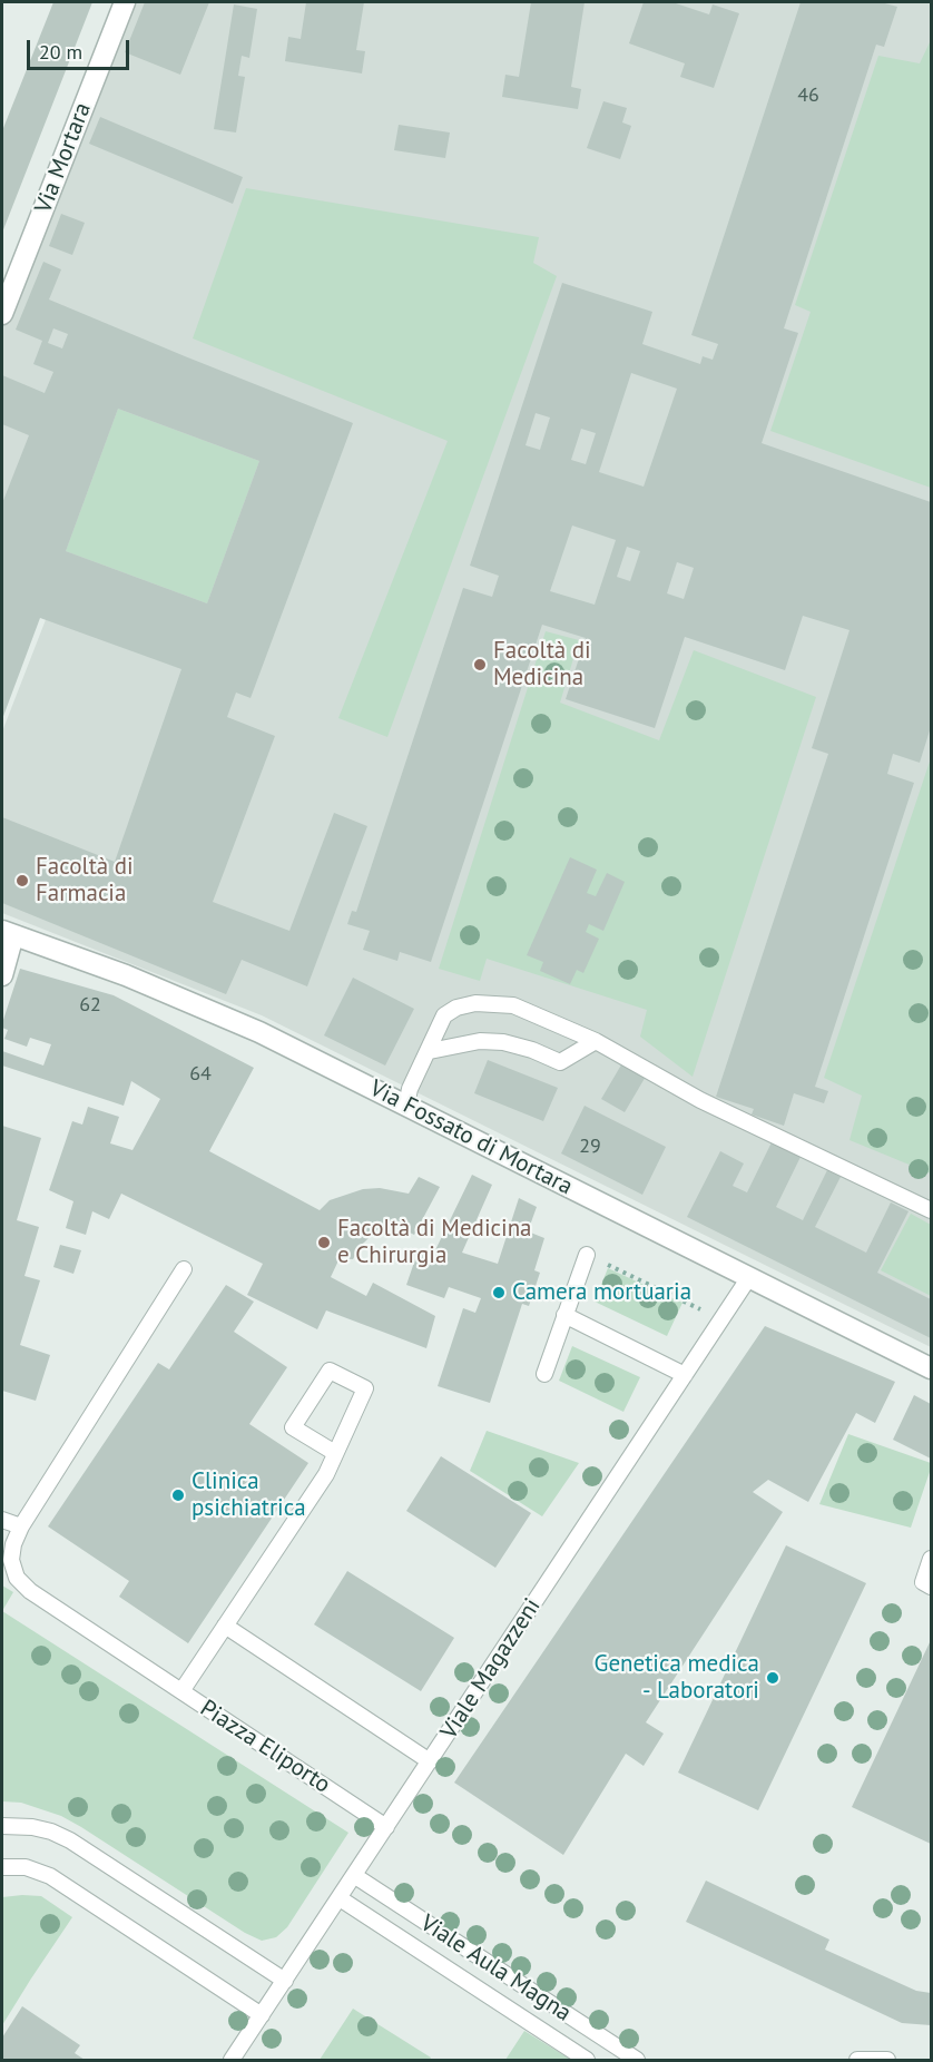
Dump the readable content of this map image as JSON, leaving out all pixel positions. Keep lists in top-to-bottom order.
{
  "streets": {
    "street": ["Via Mortara", "Via Fossato di Mortara"],
    "lane": ["Viale Magazzeni", "Piazza Eliporto", "Viale Aula Magna"]
  },
  "crossings": [
    ["Via Fossato di Mortara", "Viale Magazzeni"],
    ["Viale Magazzeni", "Piazza Eliporto"],
    ["Viale Magazzeni", "Viale Aula Magna"]
  ],
  "places": [
    "Facoltà di Medicina",
    "Facoltà di Farmacia",
    "Facoltà di Medicina e Chirurgia",
    "Camera mortuaria",
    "Clinica psichiatrica",
    "Genetica medica - Laboratori"
  ],
  "house_numbers": [
    "46",
    "62",
    "64",
    "29"
  ],
  "scale_bar": "20 m"
}
